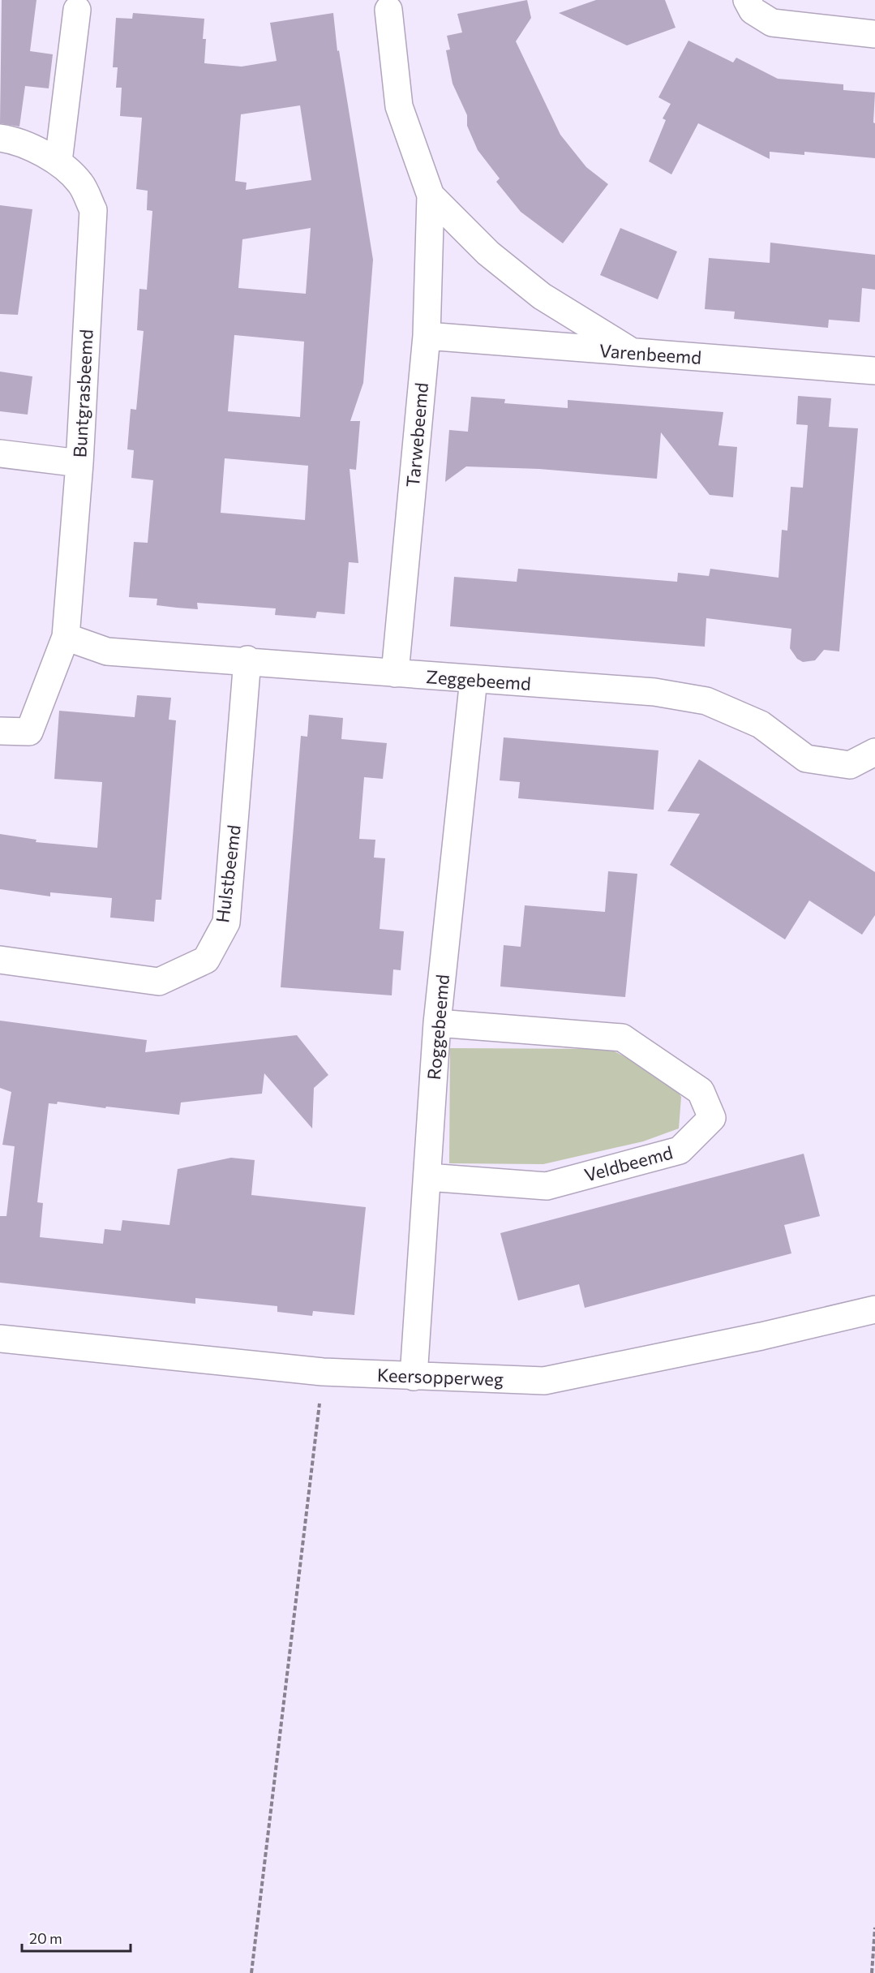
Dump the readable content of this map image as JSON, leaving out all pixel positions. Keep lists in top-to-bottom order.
{
  "streets": {
    "street": [
      "Varenbeemd",
      "Buntgrasbeemd",
      "Tarwebeemd",
      "Zeggebeemd",
      "Hulstbeemd",
      "Roggebeemd",
      "Veldbeemd",
      "Keersopperweg"
    ]
  },
  "crossings": [
    ["Varenbeemd", "Tarwebeemd"],
    ["Buntgrasbeemd", "Zeggebeemd"],
    ["Tarwebeemd", "Zeggebeemd"],
    ["Zeggebeemd", "Hulstbeemd"],
    ["Zeggebeemd", "Roggebeemd"],
    ["Roggebeemd", "Veldbeemd"],
    ["Roggebeemd", "Keersopperweg"]
  ],
  "scale_bar": "20 m"
}
